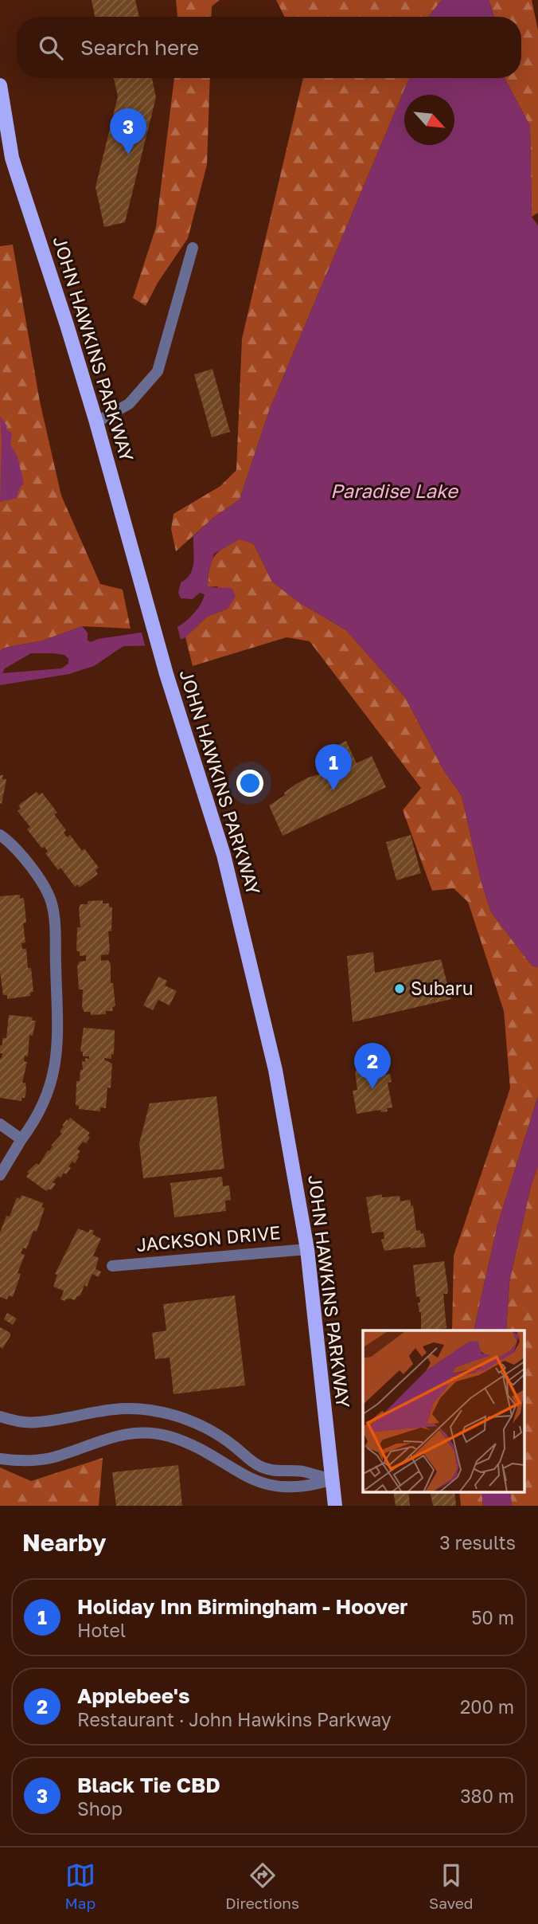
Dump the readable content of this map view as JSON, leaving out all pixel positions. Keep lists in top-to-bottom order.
{
  "streets": {
    "main road": ["JOHN HAWKINS PARKWAY"],
    "street": ["JACKSON DRIVE"]
  },
  "crossings": [
    ["JOHN HAWKINS PARKWAY", "JACKSON DRIVE"]
  ],
  "water": ["Paradise Lake"],
  "places": ["Subaru"],
  "north": "bottom right",
  "page": {
    "search": "Search here",
    "pins": ["3", "1", "2"],
    "heading": ["Nearby", "3 results"],
    "list": [
      {
        "mark": "1",
        "name": "Holiday Inn Birmingham - Hoover",
        "note": "Hotel",
        "value": "50 m"
      },
      {
        "mark": "2",
        "name": "Applebee's",
        "note": "Restaurant · John Hawkins Parkway",
        "value": "200 m"
      },
      {
        "mark": "3",
        "name": "Black Tie CBD",
        "note": "Shop",
        "value": "380 m"
      }
    ],
    "nav": ["Map", "Directions", "Saved"]
  }
}
